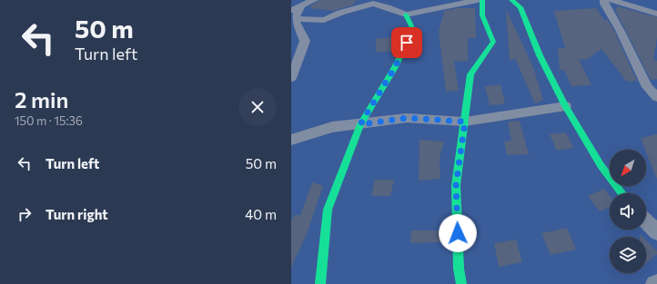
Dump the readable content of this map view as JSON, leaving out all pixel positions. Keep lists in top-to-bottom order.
{
  "north": "bottom left",
  "page": {
    "turn": ["50 m", "Turn left"],
    "heading": ["2 min", "150 m · 15:36"],
    "list": [
      {
        "name": "Turn left",
        "value": "50 m"
      },
      {
        "name": "Turn right",
        "value": "40 m"
      }
    ]
  }
}
